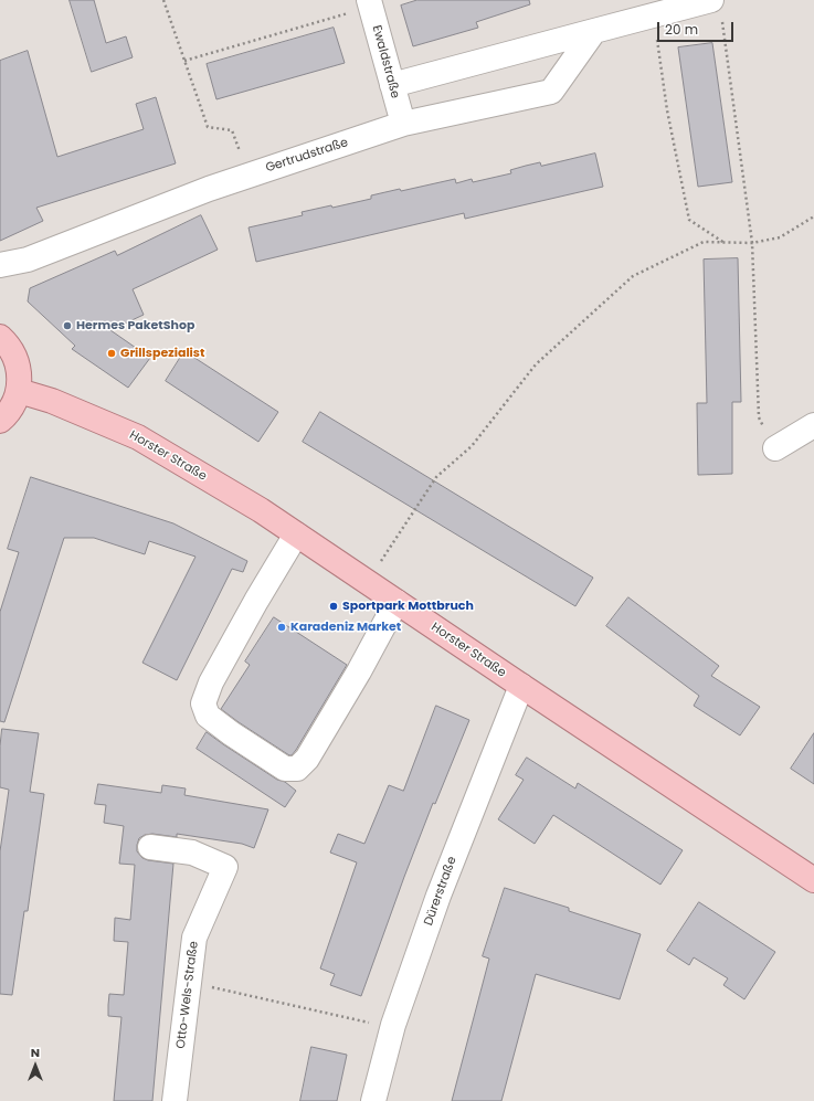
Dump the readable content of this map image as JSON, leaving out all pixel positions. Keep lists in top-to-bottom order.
{
  "streets": {
    "main road": ["Horster Straße"],
    "street": [
      "Ewaldstraße",
      "Gertrudstraße",
      "Dürerstraße",
      "Otto-Wels-Straße"
    ]
  },
  "crossings": [
    ["Ewaldstraße", "Gertrudstraße"],
    ["Horster Straße", "Dürerstraße"]
  ],
  "places": [
    "Hermes PaketShop",
    "Grillspezialist",
    "Sportpark Mottbruch",
    "Karadeniz Market"
  ],
  "scale_bar": "20 m",
  "north": "top"
}
